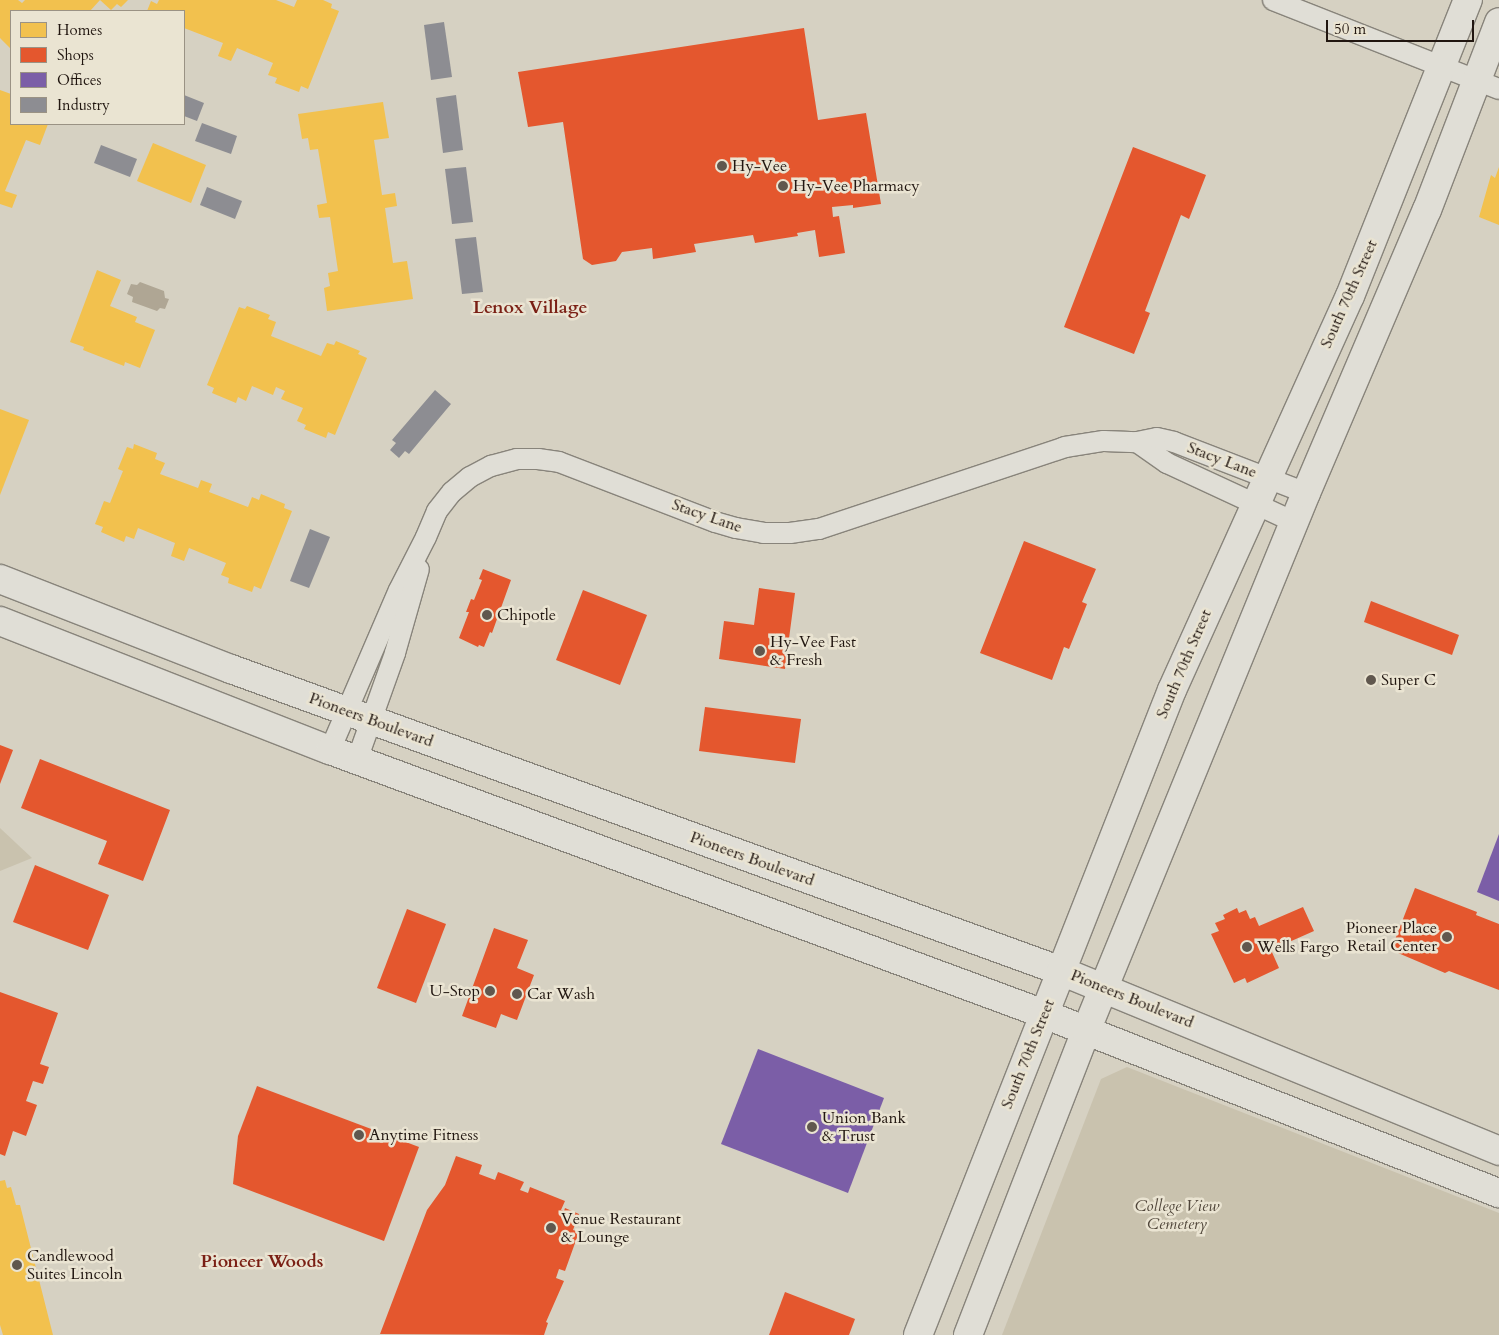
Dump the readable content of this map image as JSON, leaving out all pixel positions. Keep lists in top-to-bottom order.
{
  "streets": {
    "main road": ["South 70th Street", "Pioneers Boulevard"],
    "street": ["Stacy Lane"]
  },
  "crossings": [
    ["South 70th Street", "Stacy Lane"],
    ["South 70th Street", "Pioneers Boulevard"],
    ["Stacy Lane", "Pioneers Boulevard"]
  ],
  "districts": ["Lenox Village", "Pioneer Woods"],
  "parks": ["College View Cemetery"],
  "places": [
    "Hy-Vee",
    "Hy-Vee Pharmacy",
    "Chipotle",
    "Hy-Vee Fast & Fresh",
    "Super C",
    "Pioneer Place Retail Center",
    "Wells Fargo",
    "U-Stop",
    "Car Wash",
    "Union Bank & Trust",
    "Anytime Fitness",
    "Venue Restaurant & Lounge",
    "Candlewood Suites Lincoln"
  ],
  "legend": [
    "Homes",
    "Shops",
    "Offices",
    "Industry"
  ],
  "scale_bar": "50 m"
}
